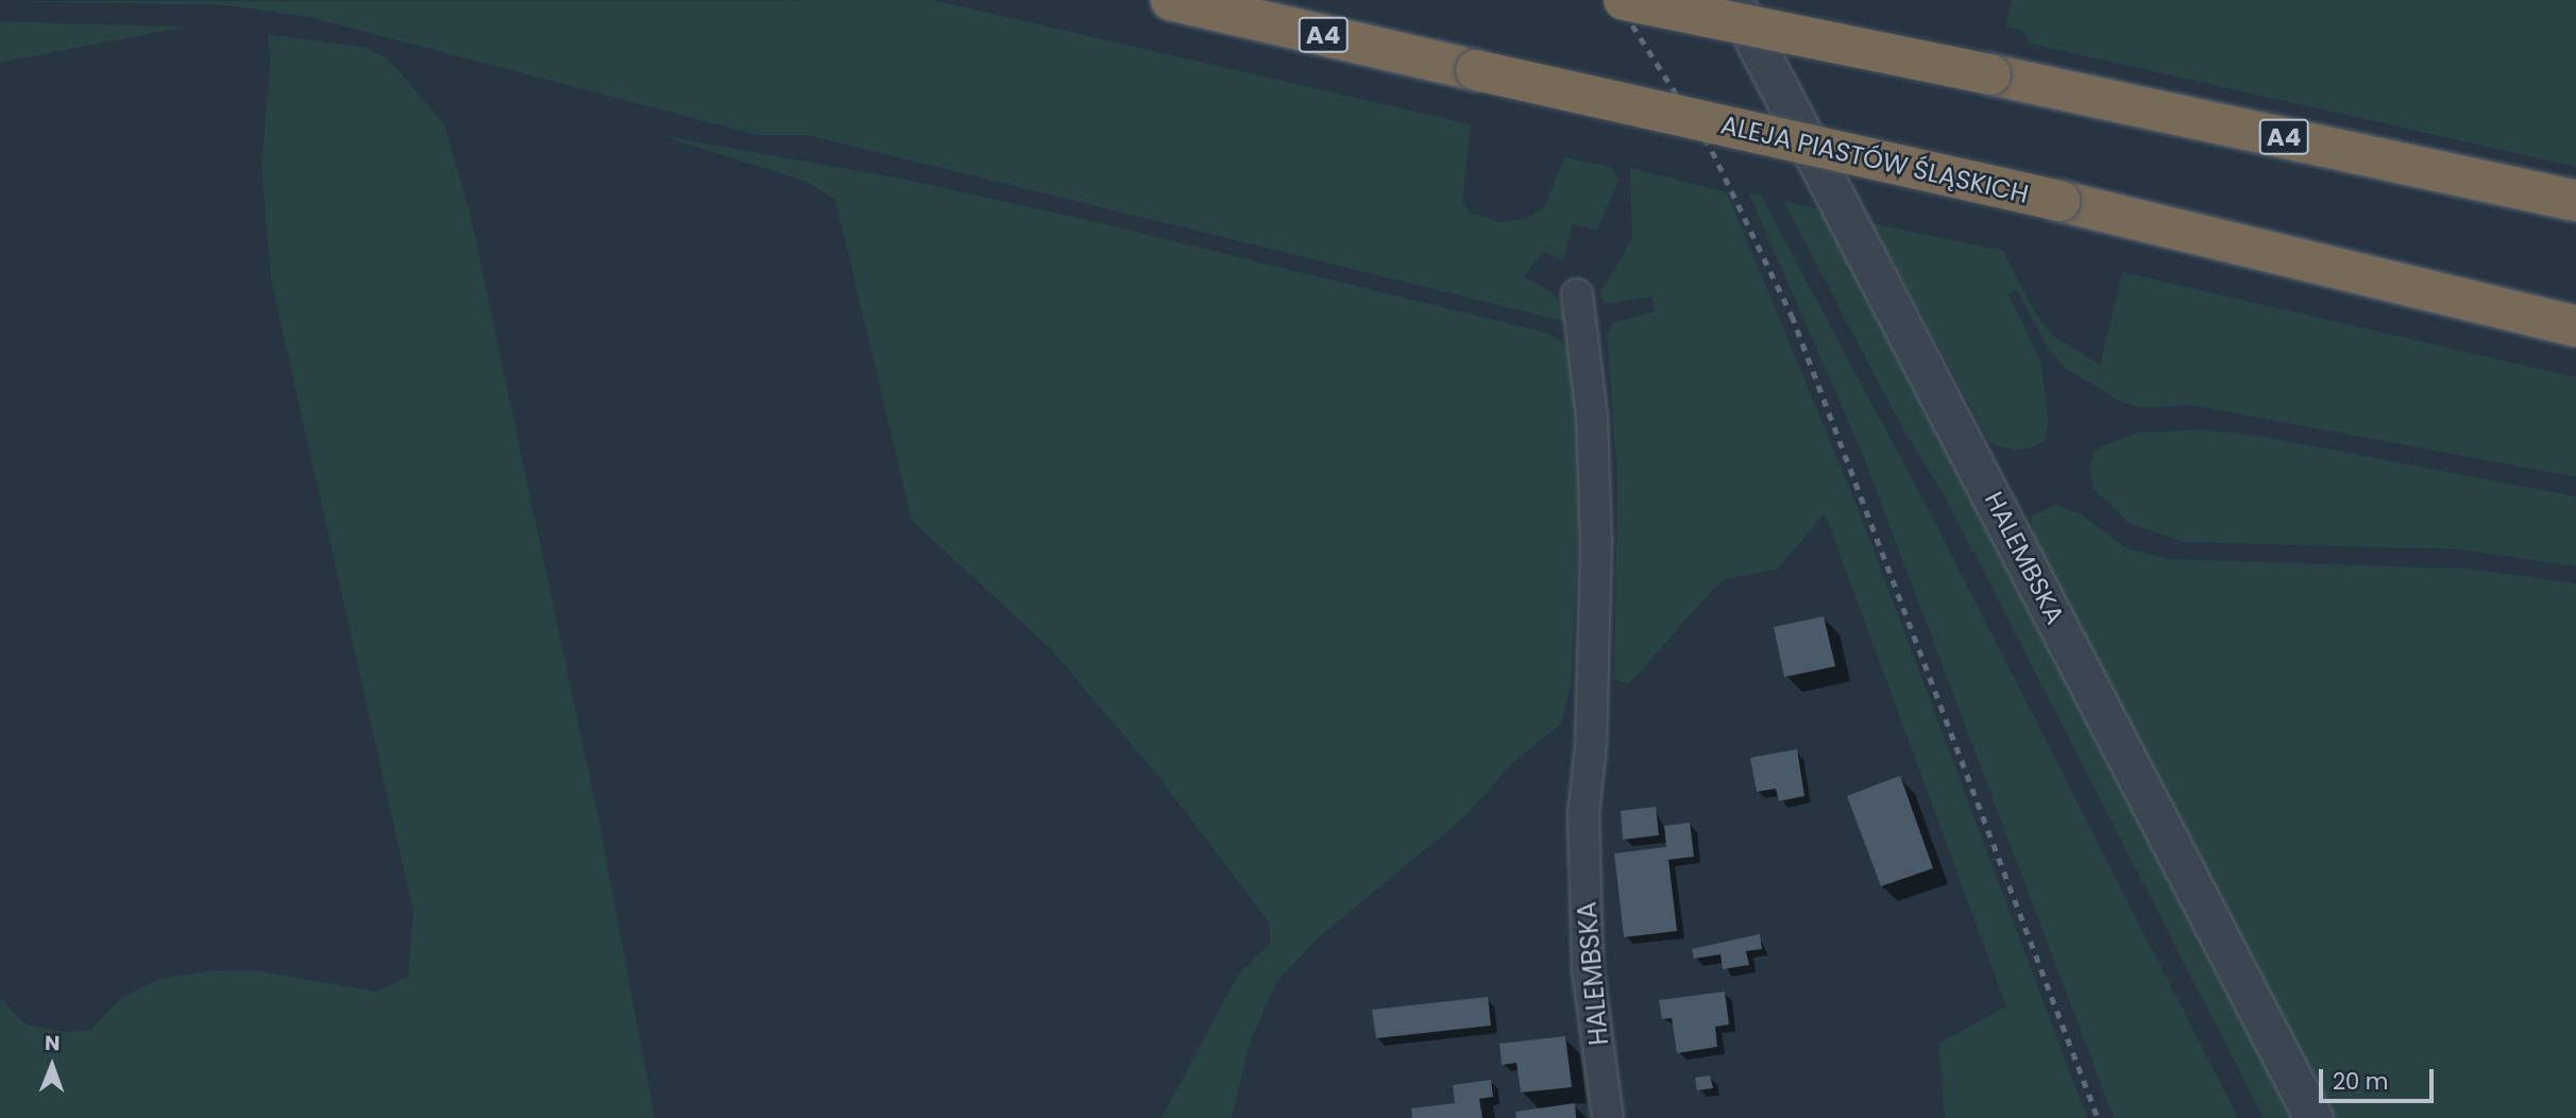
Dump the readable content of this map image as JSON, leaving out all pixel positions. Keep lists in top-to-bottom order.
{
  "streets": {
    "highway": ["A4", "ALEJA PIASTÓW ŚLĄSKICH"],
    "street": ["HALEMBSKA"]
  },
  "scale_bar": "20 m",
  "north": "top"
}
